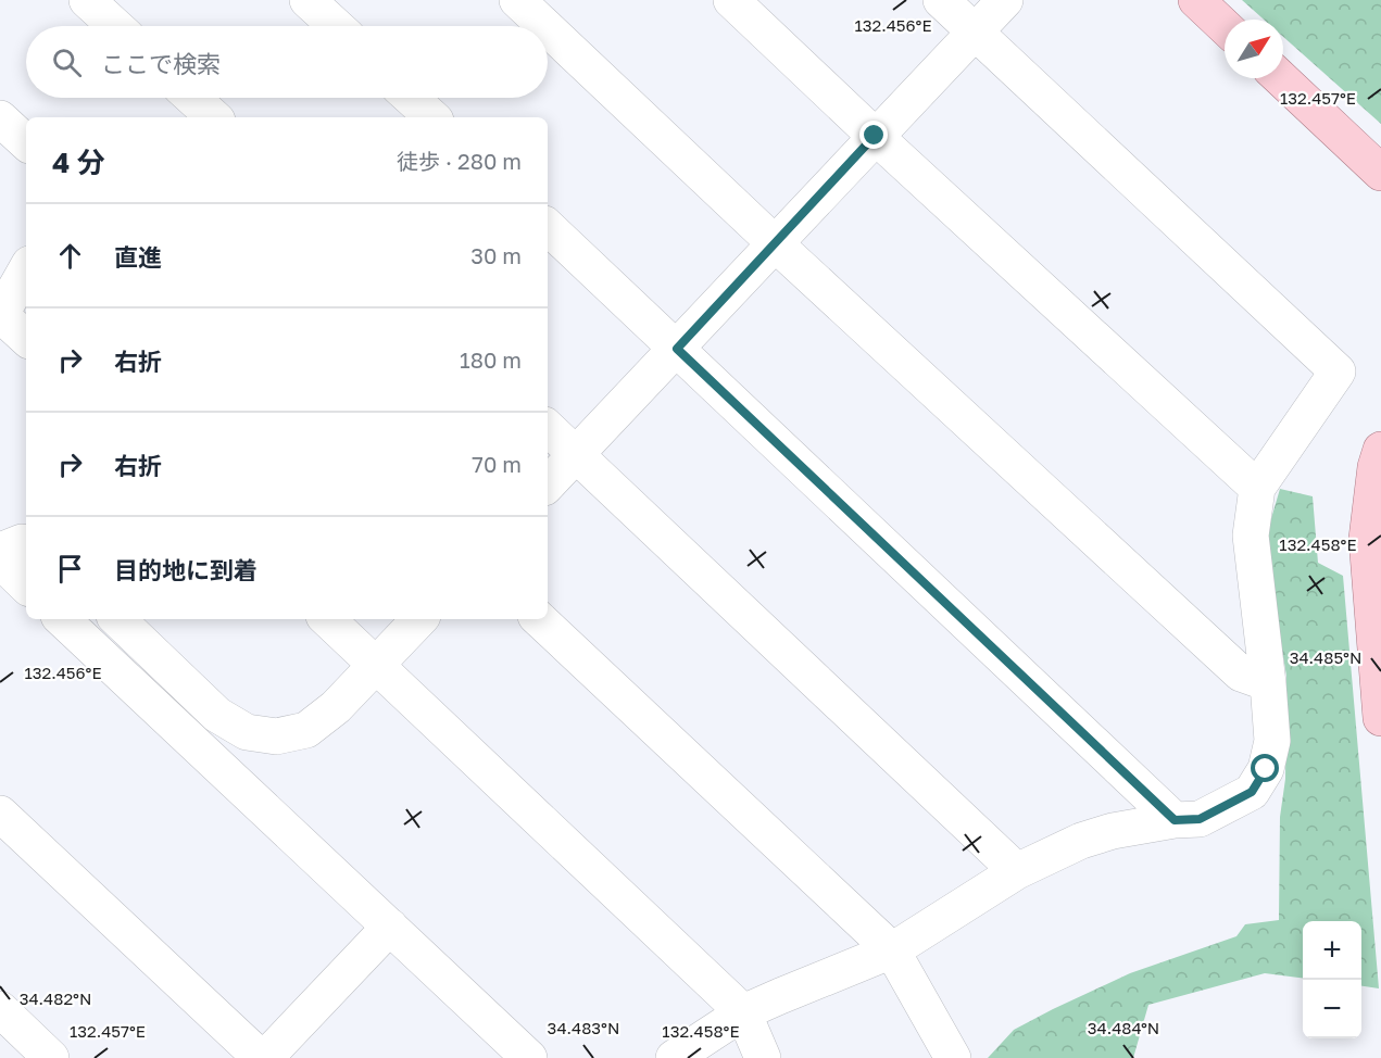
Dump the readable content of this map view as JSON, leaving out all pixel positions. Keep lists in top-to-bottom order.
{
  "north": "top right",
  "page": {
    "search": "ここで検索",
    "heading": ["4 分", "徒歩 · 280 m"],
    "list": [
      ["直進", "30 m"],
      ["右折", "180 m"],
      ["右折", "70 m"],
      "目的地に到着"
    ],
    "map_buttons": ["+", "−"]
  },
  "coordinates": [
    "132.456°E",
    "132.457°E",
    "132.458°E",
    "34.485°N",
    "34.482°N",
    "34.483°N",
    "34.484°N"
  ]
}
